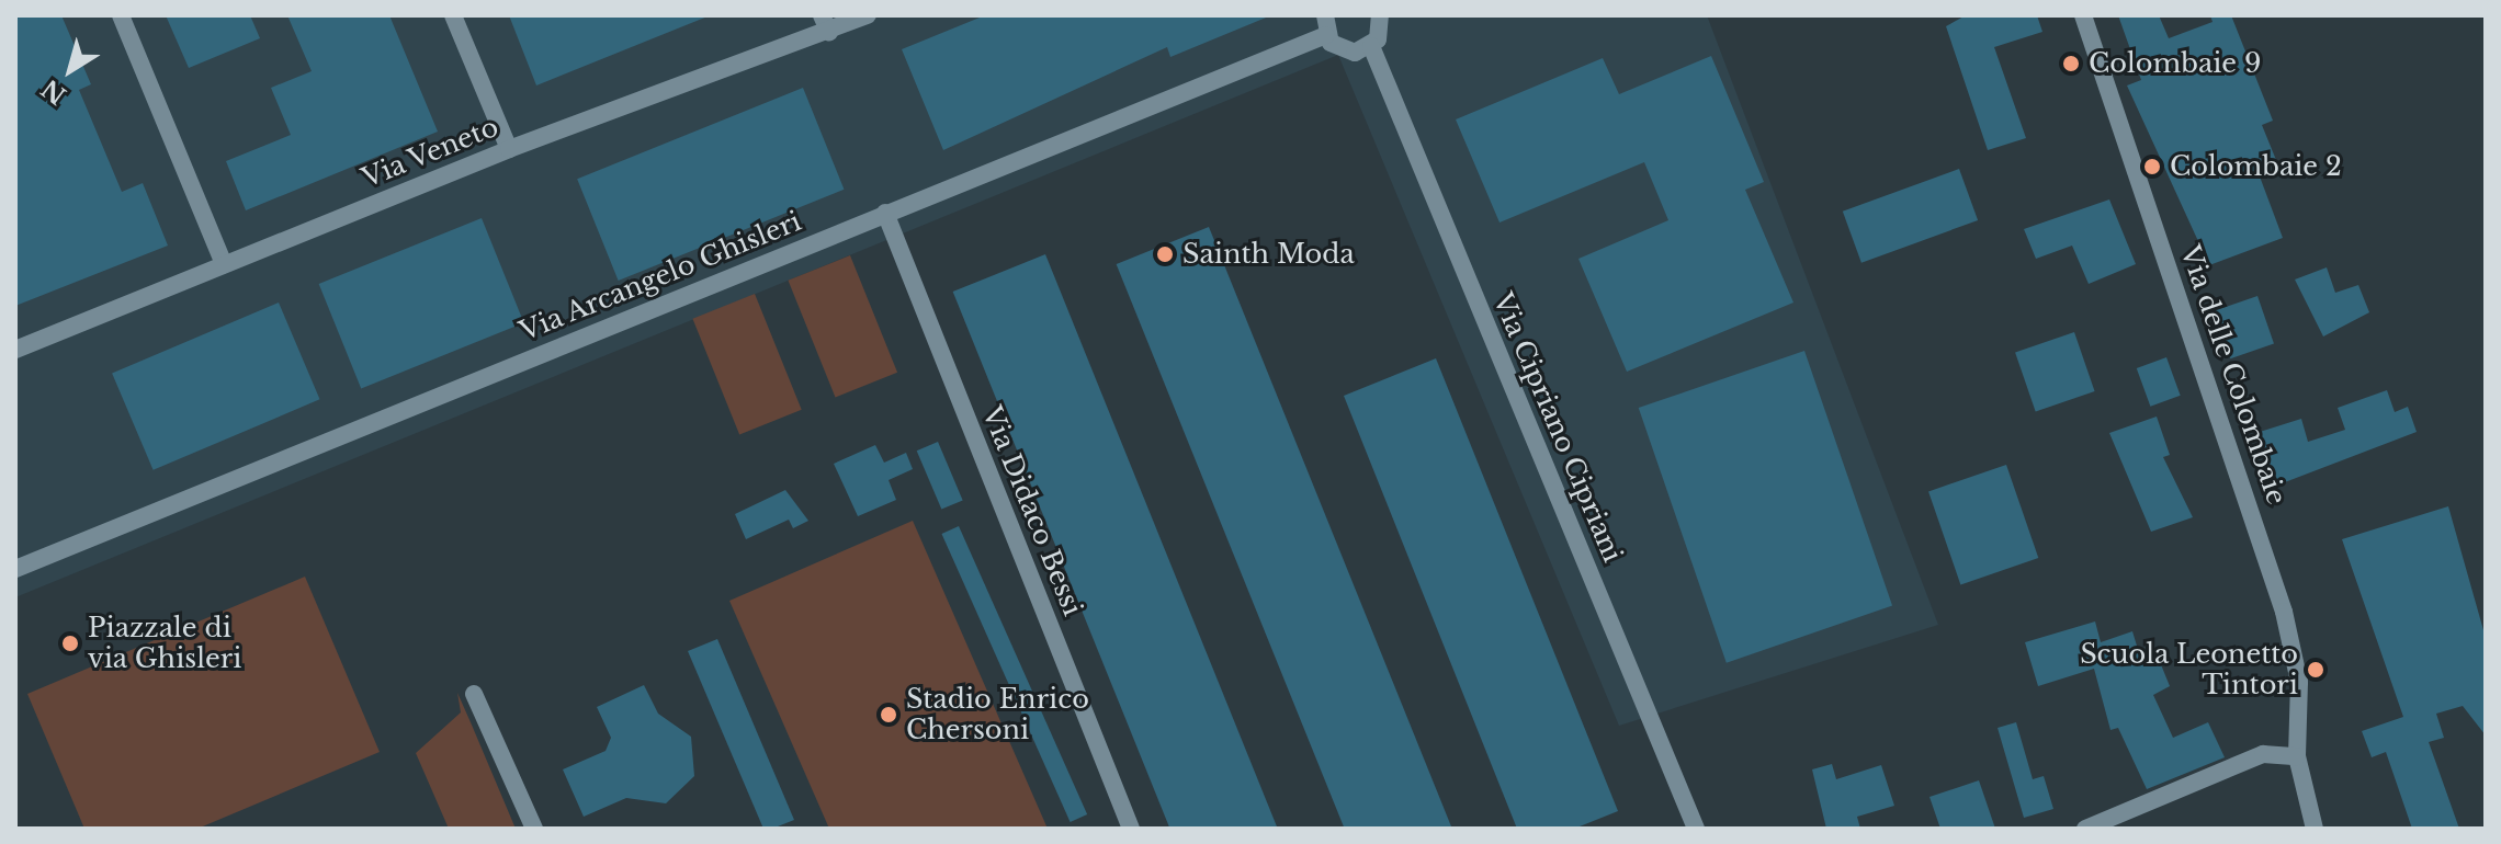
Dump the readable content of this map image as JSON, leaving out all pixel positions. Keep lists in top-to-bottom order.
{
  "streets": {
    "street": [
      "Via Veneto",
      "Via Arcangelo Ghisleri",
      "Via delle Colombaie",
      "Via Cipriano Cipriani",
      "Via Didaco Bessi"
    ]
  },
  "crossings": [
    ["Via Arcangelo Ghisleri", "Via Didaco Bessi"]
  ],
  "places": [
    "Colombaie 9",
    "Colombaie 2",
    "Sainth Moda",
    "Piazzale di via Ghisleri",
    "Scuola Leonetto Tintori",
    "Stadio Enrico Chersoni"
  ],
  "north": "bottom left"
}
